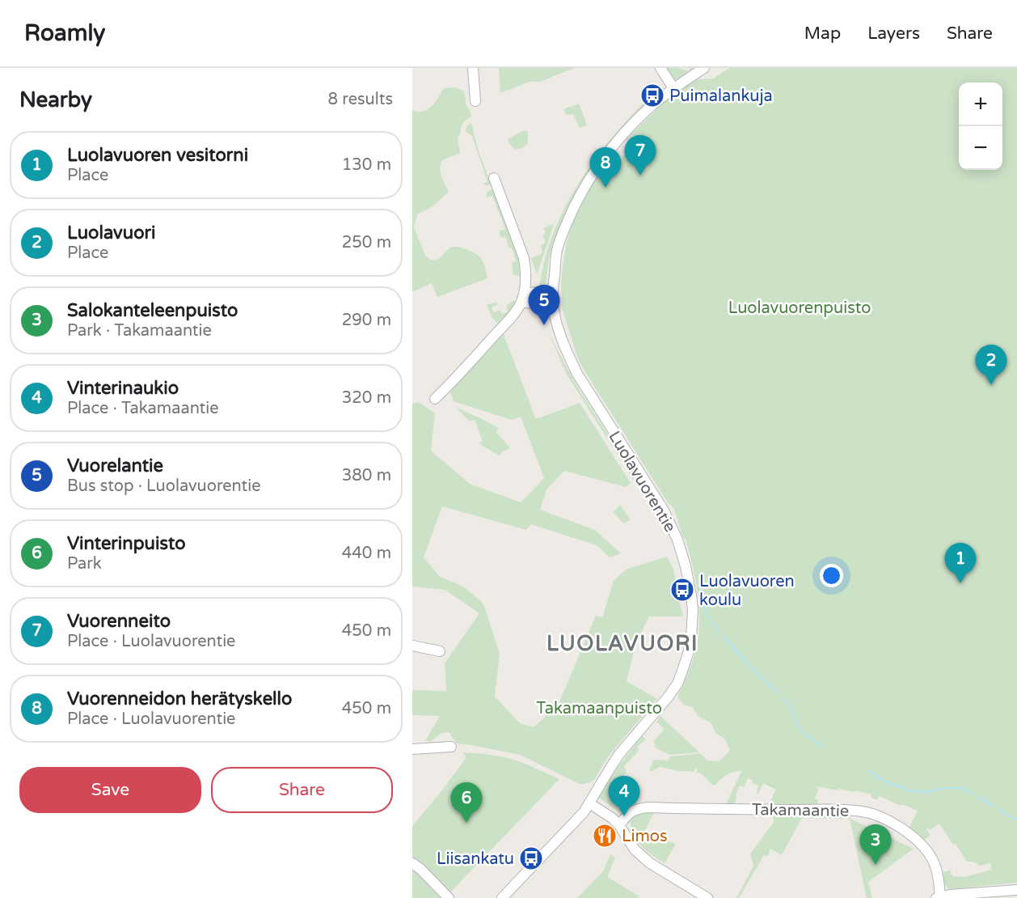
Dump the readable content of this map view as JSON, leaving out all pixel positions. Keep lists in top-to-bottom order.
{
  "streets": {
    "street": ["Luolavuorentie", "Takamaantie"]
  },
  "districts": ["LUOLAVUORI"],
  "parks": ["Luolavuorenpuisto", "Takamaanpuisto"],
  "places": {
    "bus stop": ["Puimalankuja", "Luolavuoren koulu", "Liisankatu"],
    "restaurant": ["Limos"]
  },
  "page": {
    "header": "Roamly",
    "nav": ["Map", "Layers", "Share"],
    "heading": ["Nearby", "8 results"],
    "map_buttons": ["+", "−"],
    "list": [
      {
        "mark": "1",
        "name": "Luolavuoren vesitorni",
        "note": "Place",
        "value": "130 m"
      },
      {
        "mark": "2",
        "name": "Luolavuori",
        "note": "Place",
        "value": "250 m"
      },
      {
        "mark": "3",
        "name": "Salokanteleenpuisto",
        "note": "Park · Takamaantie",
        "value": "290 m"
      },
      {
        "mark": "4",
        "name": "Vinterinaukio",
        "note": "Place · Takamaantie",
        "value": "320 m"
      },
      {
        "mark": "5",
        "name": "Vuorelantie",
        "note": "Bus stop · Luolavuorentie",
        "value": "380 m"
      },
      {
        "mark": "6",
        "name": "Vinterinpuisto",
        "note": "Park",
        "value": "440 m"
      },
      {
        "mark": "7",
        "name": "Vuorenneito",
        "note": "Place · Luolavuorentie",
        "value": "450 m"
      },
      {
        "mark": "8",
        "name": "Vuorenneidon herätyskello",
        "note": "Place · Luolavuorentie",
        "value": "450 m"
      }
    ],
    "pins": [
      "7",
      "8",
      "5",
      "2",
      "1",
      "4",
      "6",
      "3"
    ],
    "buttons": ["Save", "Share"]
  }
}
